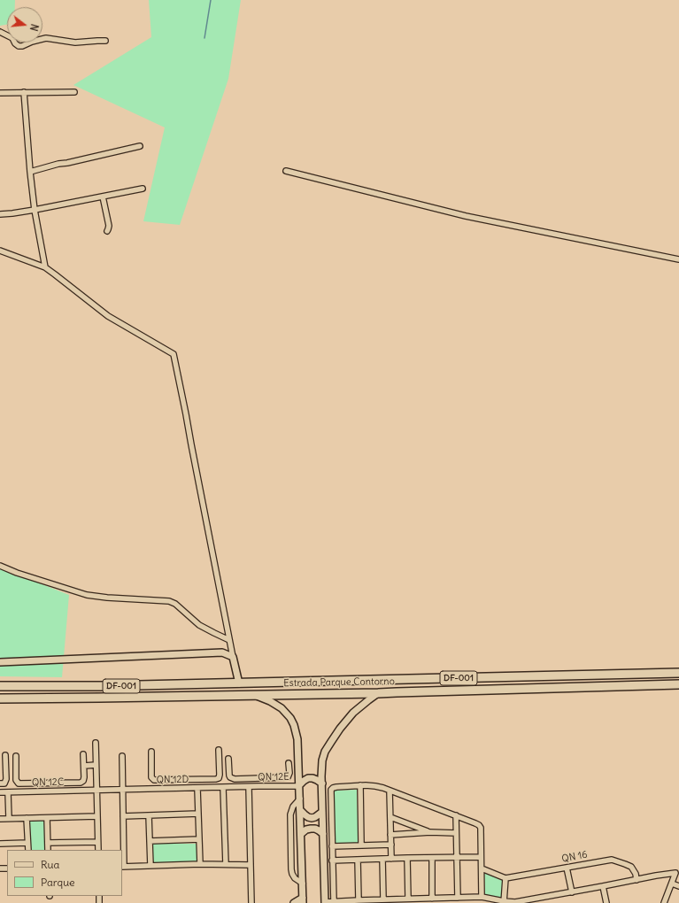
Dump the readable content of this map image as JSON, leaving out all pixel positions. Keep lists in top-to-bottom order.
{
  "streets": {
    "highway": ["DF-001", "Estrada Parque Contorno"],
    "street": [
      "QN 12E",
      "QN 12D",
      "QN 12C",
      "QN 16"
    ]
  },
  "crossings": [
    ["QN 12E", "QN 12D"],
    ["QN 12D", "QN 12C"]
  ],
  "legend": ["Rua", "Parque"],
  "north": "right"
}
